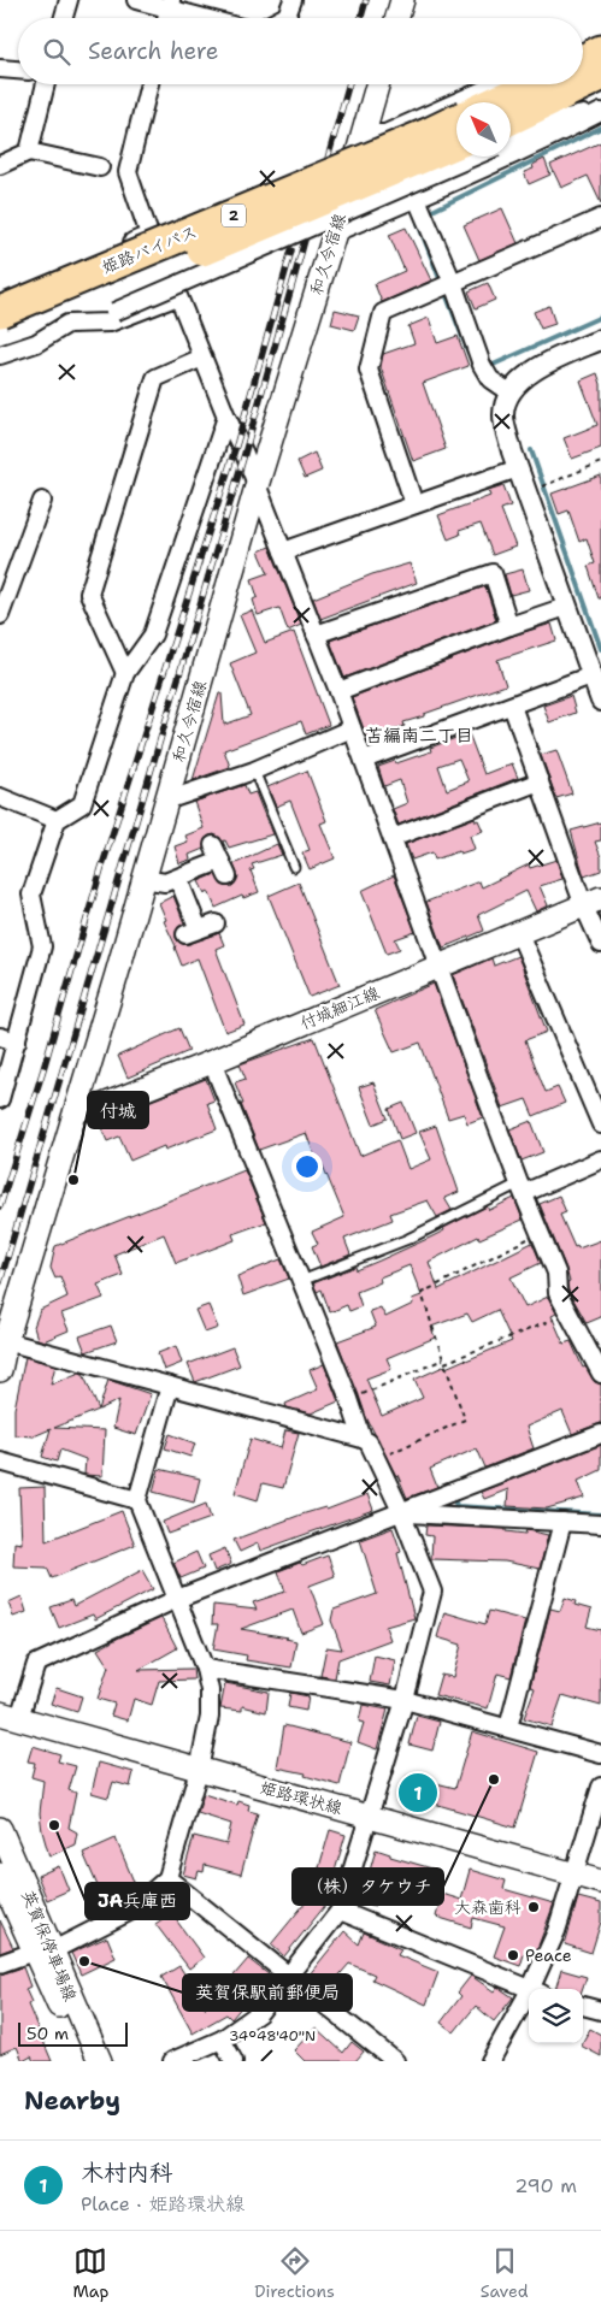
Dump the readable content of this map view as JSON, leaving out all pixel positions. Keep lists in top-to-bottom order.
{
  "streets": {
    "highway": ["2", "姫路バイパス"],
    "main road": [
      "和久今宿線",
      "付城細江線",
      "姫路環状線",
      "英賀保停車場線"
    ]
  },
  "crossings": [
    ["和久今宿線", "付城細江線"]
  ],
  "districts": ["苫編南二丁目"],
  "places": [
    "付城",
    "（株）タケウチ",
    "JA兵庫西",
    "大森歯科",
    "Peace",
    "英賀保駅前郵便局"
  ],
  "scale_bar": "50 m",
  "north": "top left",
  "page": {
    "search": "Search here",
    "pins": "1",
    "scale": "50 m",
    "heading": "Nearby",
    "list": [
      {
        "mark": "1",
        "name": "木村内科",
        "note": "Place · 姫路環状線",
        "value": "290 m"
      }
    ],
    "nav": ["Map", "Directions", "Saved"]
  },
  "coordinates": ["34°48'40\"N"]
}
